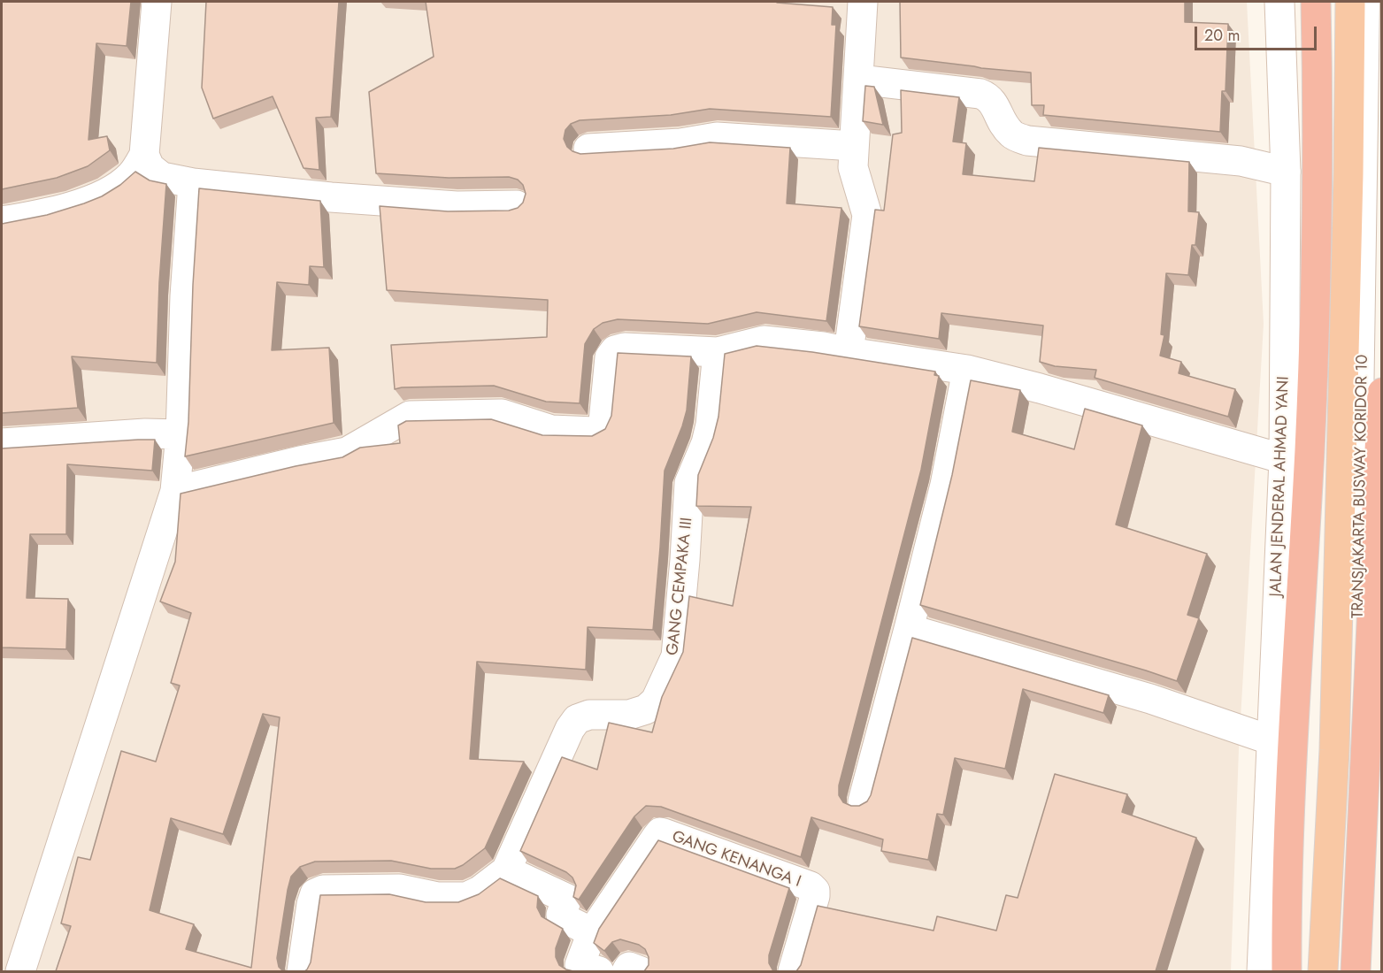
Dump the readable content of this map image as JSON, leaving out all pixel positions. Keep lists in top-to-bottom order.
{
  "streets": {
    "street": ["JALAN JENDERAL AHMAD YANI", "GANG CEMPAKA III", "GANG KENANGA I"],
    "lane": ["TRANSJAKARTA BUSWAY KORIDOR 10"]
  },
  "scale_bar": "20 m"
}
